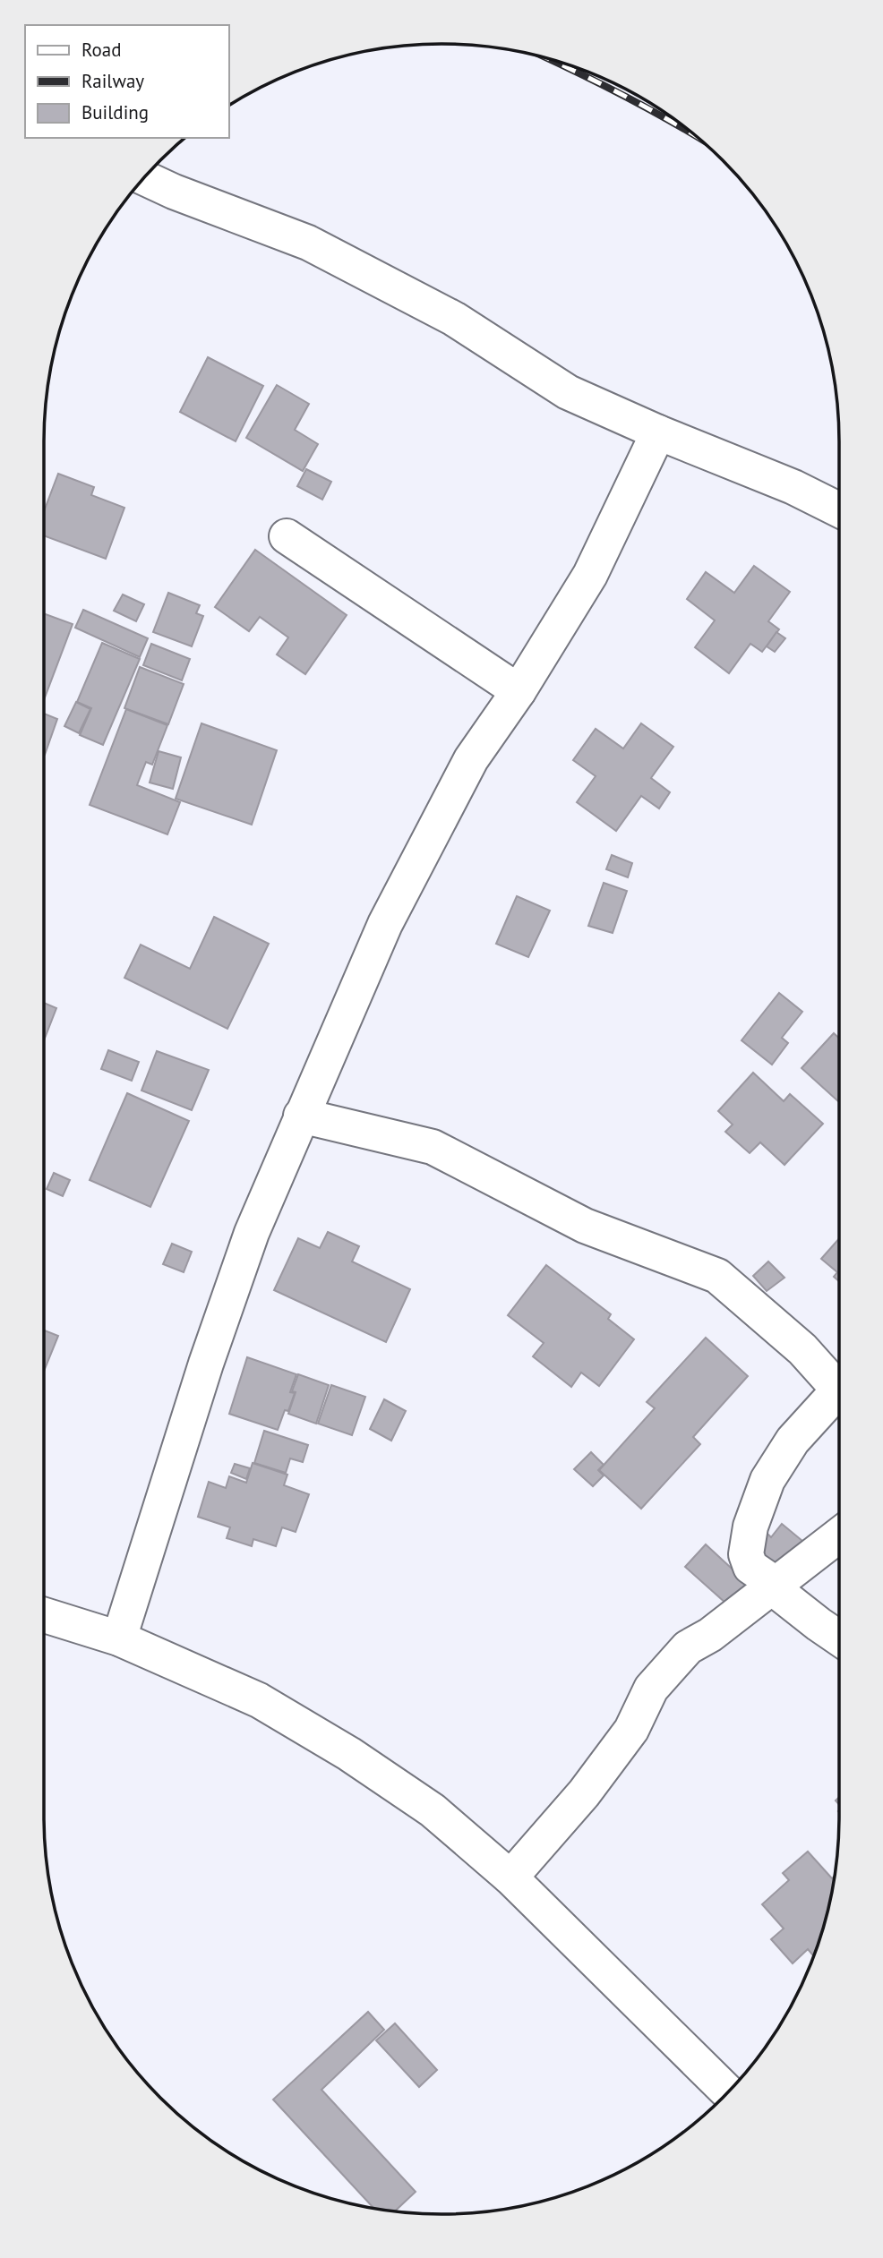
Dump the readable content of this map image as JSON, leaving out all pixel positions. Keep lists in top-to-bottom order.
{
  "legend": ["Road", "Railway", "Building"]
}
